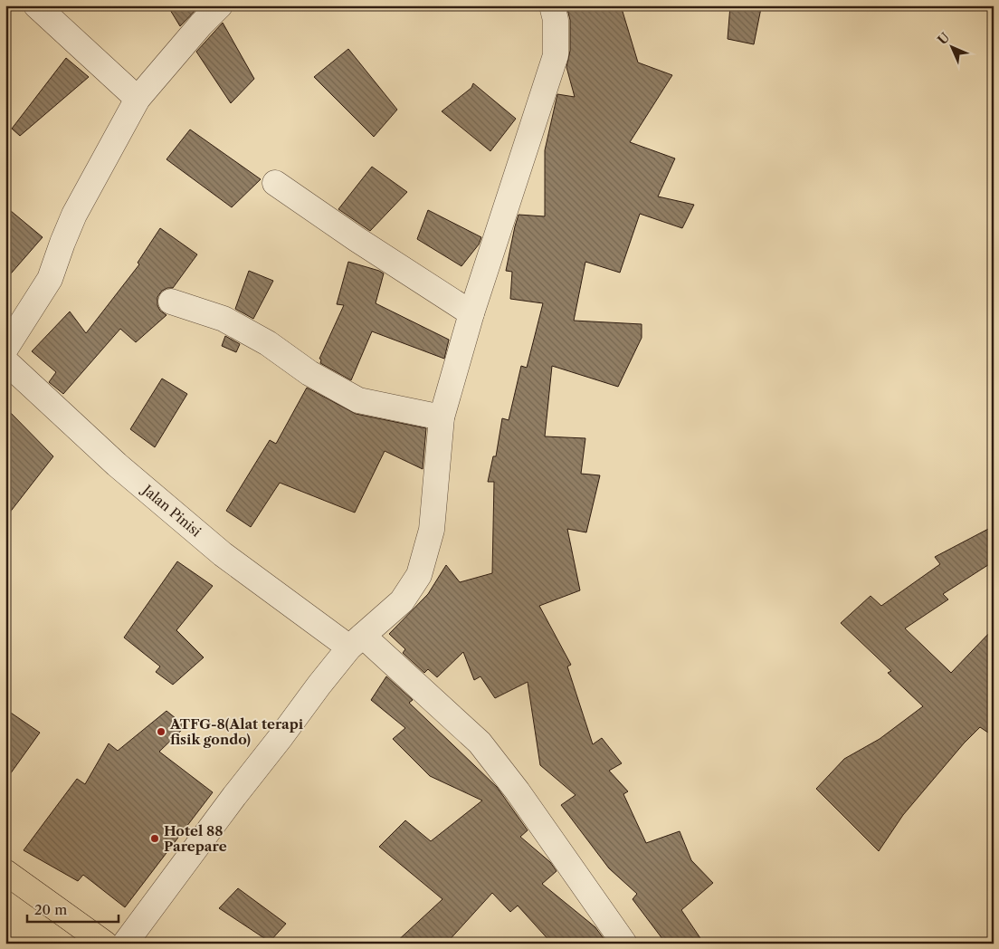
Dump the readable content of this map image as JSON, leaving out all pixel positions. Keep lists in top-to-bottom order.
{
  "streets": {
    "street": ["Jalan Pinisi"]
  },
  "places": ["ATFG-8(Alat terapi fisik gondo)", "Hotel 88 Parepare"],
  "scale_bar": "20 m",
  "north": "top left"
}
